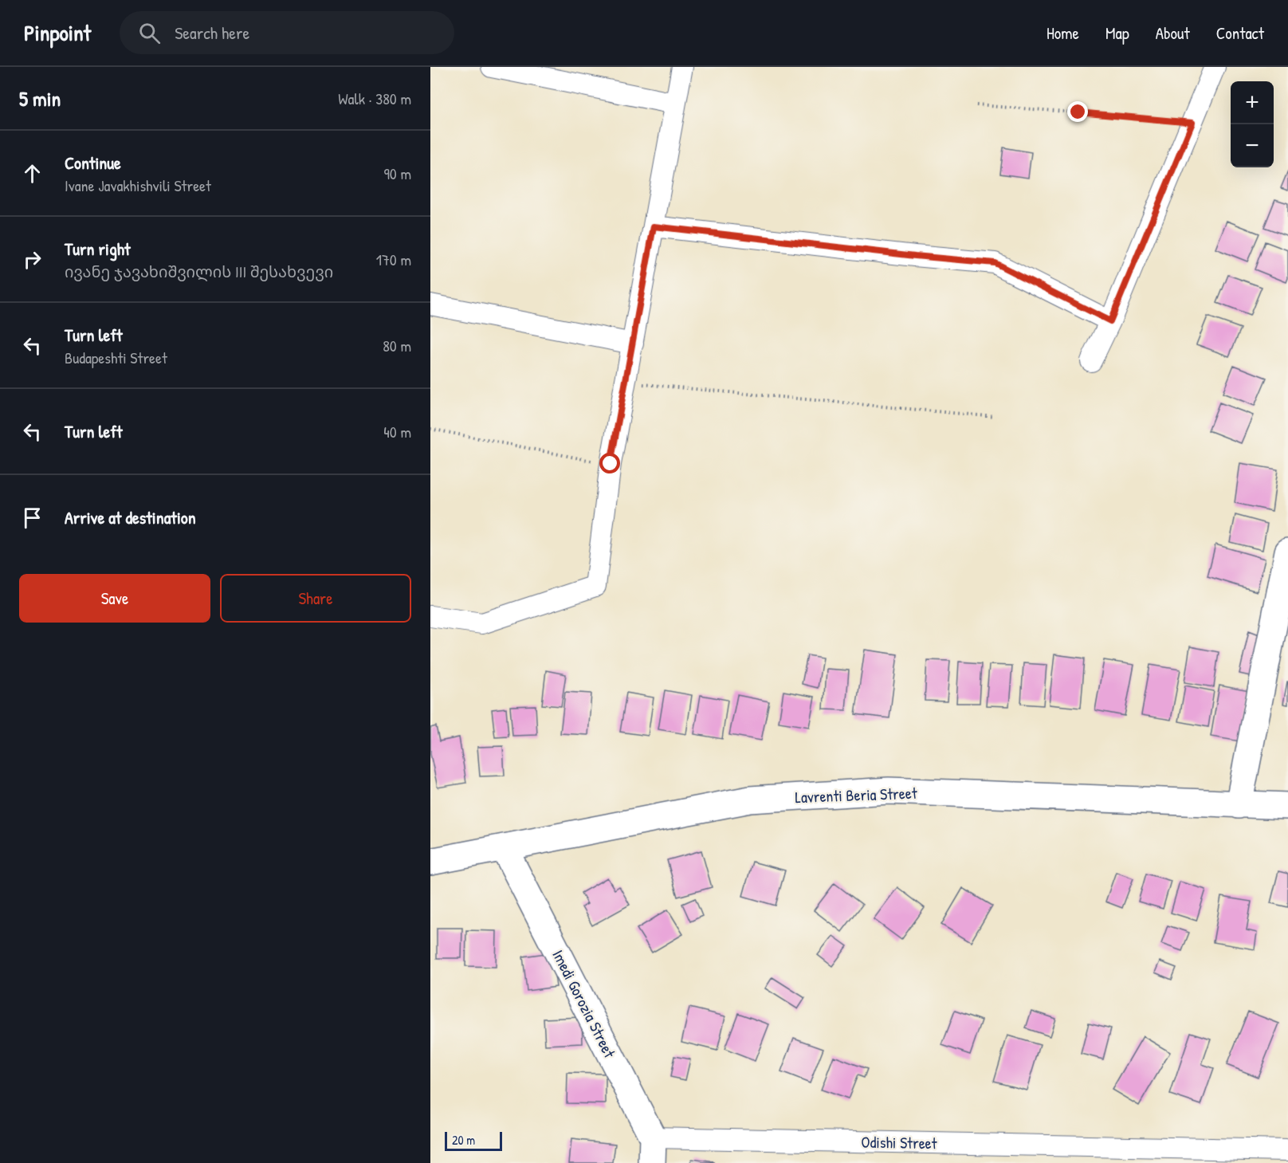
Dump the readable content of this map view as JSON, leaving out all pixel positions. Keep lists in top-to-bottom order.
{
  "streets": {
    "main road": ["Lavrenti Beria Street", "Imedi Gorozia Street"],
    "street": ["Odishi Street"]
  },
  "crossings": [
    ["Lavrenti Beria Street", "Imedi Gorozia Street"],
    ["Imedi Gorozia Street", "Odishi Street"]
  ],
  "scale_bar": "20 m",
  "page": {
    "header": "Pinpoint",
    "search": "Search here",
    "nav": [
      "Home",
      "Map",
      "About",
      "Contact"
    ],
    "heading": ["5 min", "Walk · 380 m"],
    "map_buttons": ["+", "−"],
    "list": [
      ["Continue", "Ivane Javakhishvili Street", "90 m"],
      ["Turn right", "ივანე ჯავახიშვილის III შესახვევი", "170 m"],
      ["Turn left", "Budapeshti Street", "80 m"],
      ["Turn left", "40 m"],
      "Arrive at destination"
    ],
    "buttons": ["Save", "Share"],
    "scale": "20 m"
  }
}
